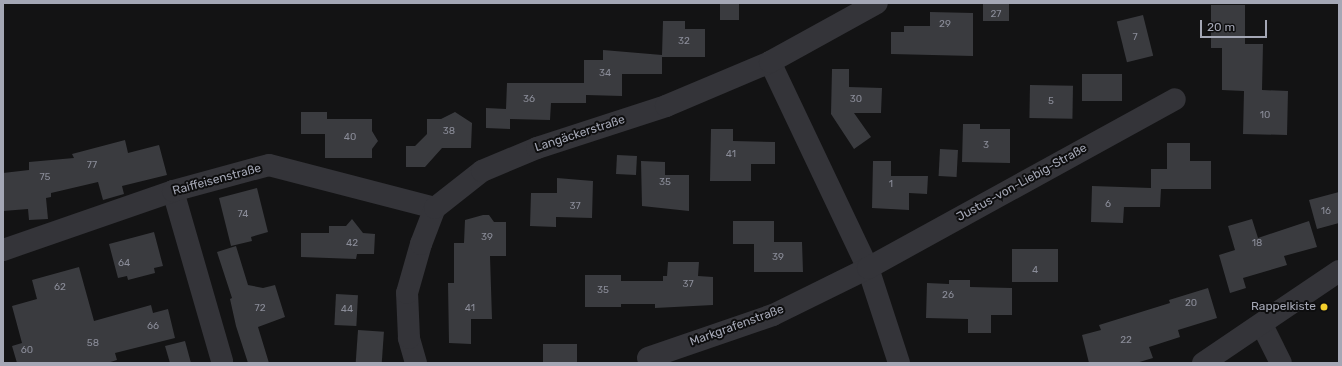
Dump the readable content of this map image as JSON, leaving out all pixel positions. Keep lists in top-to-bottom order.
{
  "streets": {
    "street": [
      "Langäckerstraße",
      "Raiffeisenstraße",
      "Justus-von-Liebig-Straße",
      "Markgrafenstraße"
    ]
  },
  "crossings": [
    ["Langäckerstraße", "Raiffeisenstraße"],
    ["Justus-von-Liebig-Straße", "Markgrafenstraße"]
  ],
  "places": ["Rappelkiste"],
  "house_numbers": [
    "27",
    "29",
    "7",
    "32",
    "34",
    "36",
    "30",
    "5",
    "10",
    "38",
    "40",
    "3",
    "41",
    "77",
    "75",
    "35",
    "1",
    "6",
    "37",
    "16",
    "74",
    "39",
    "42",
    "18",
    "39",
    "64",
    "4",
    "37",
    "62",
    "35",
    "26",
    "20",
    "72",
    "41",
    "44",
    "66",
    "22",
    "58",
    "60"
  ],
  "scale_bar": "20 m"
}
